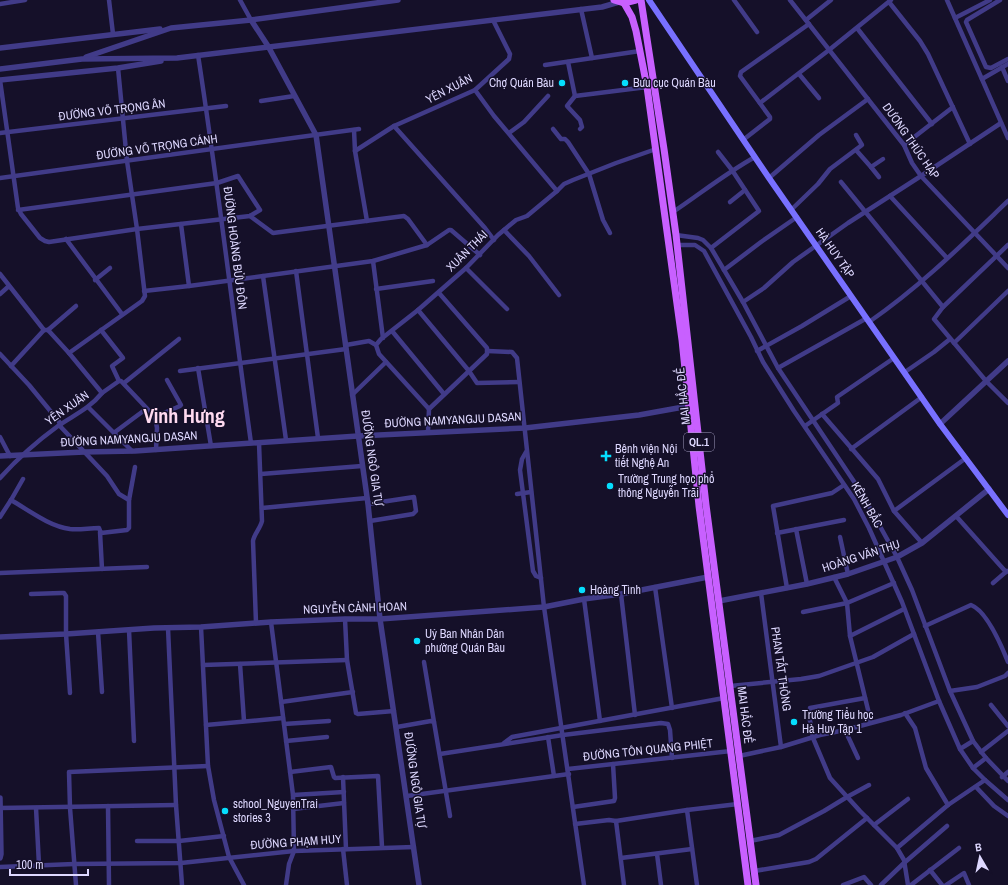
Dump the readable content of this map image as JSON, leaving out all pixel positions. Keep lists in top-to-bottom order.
{
  "streets": {
    "main road": ["HÀ HUY TẬP", "MAI HẮC ĐẾ", "QL.1"],
    "street": [
      "YÊN XUÂN",
      "ĐƯỜNG VÕ TRỌNG ÂN",
      "DƯƠNG THÚC HẠP",
      "ĐƯỜNG VÕ TRỌNG CÁNH",
      "ĐƯỜNG HOÀNG BỬU ĐÔN",
      "XUÂN THÁI",
      "ĐƯỜNG NAMYANGJU DASAN",
      "ĐƯỜNG NGÔ GIA TỰ",
      "KÊNH BẮC",
      "HOÀNG VĂN THỤ",
      "NGUYỄN CẢNH HOAN",
      "PHAN TẤT THÔNG",
      "ĐƯỜNG TÔN QUANG PHIỆT",
      "ĐƯỜNG PHẠM HUY"
    ]
  },
  "crossings": [
    ["YÊN XUÂN", "ĐƯỜNG VÕ TRỌNG CÁNH"],
    ["YÊN XUÂN", "ĐƯỜNG NAMYANGJU DASAN"],
    ["ĐƯỜNG VÕ TRỌNG ÂN", "ĐƯỜNG HOÀNG BỬU ĐÔN"],
    ["ĐƯỜNG VÕ TRỌNG CÁNH", "ĐƯỜNG HOÀNG BỬU ĐÔN"],
    ["ĐƯỜNG VÕ TRỌNG CÁNH", "ĐƯỜNG NGÔ GIA TỰ"],
    ["ĐƯỜNG HOÀNG BỬU ĐÔN", "ĐƯỜNG NAMYANGJU DASAN"],
    ["XUÂN THÁI", "MAI HẮC ĐẾ"],
    ["HÀ HUY TẬP", "HOÀNG VĂN THỤ"],
    ["MAI HẮC ĐẾ", "ĐƯỜNG NAMYANGJU DASAN"],
    ["MAI HẮC ĐẾ", "HOÀNG VĂN THỤ"],
    ["MAI HẮC ĐẾ", "NGUYỄN CẢNH HOAN"],
    ["MAI HẮC ĐẾ", "ĐƯỜNG TÔN QUANG PHIỆT"],
    ["ĐƯỜNG NAMYANGJU DASAN", "ĐƯỜNG NGÔ GIA TỰ"],
    ["ĐƯỜNG NGÔ GIA TỰ", "NGUYỄN CẢNH HOAN"],
    ["ĐƯỜNG NGÔ GIA TỰ", "ĐƯỜNG TÔN QUANG PHIỆT"],
    ["ĐƯỜNG NGÔ GIA TỰ", "ĐƯỜNG PHẠM HUY"],
    ["KÊNH BẮC", "HOÀNG VĂN THỤ"],
    ["HOÀNG VĂN THỤ", "PHAN TẤT THÔNG"]
  ],
  "districts": ["Vinh Hưng"],
  "places": {
    "other": [
      "Chợ Quán Bàu",
      "Bưu cục Quán Bàu",
      "Trường Trung học phổ thông Nguyễn Trãi",
      "Hoàng Tình",
      "Uỷ Ban Nhân Dân phường Quán Bàu",
      "Trường Tiểu học Hà Huy Tập 1",
      "school_NguyenTrai stories 3"
    ],
    "health": ["Bệnh viện Nội tiết Nghệ An"]
  },
  "scale_bar": "100 m",
  "north": "top"
}
